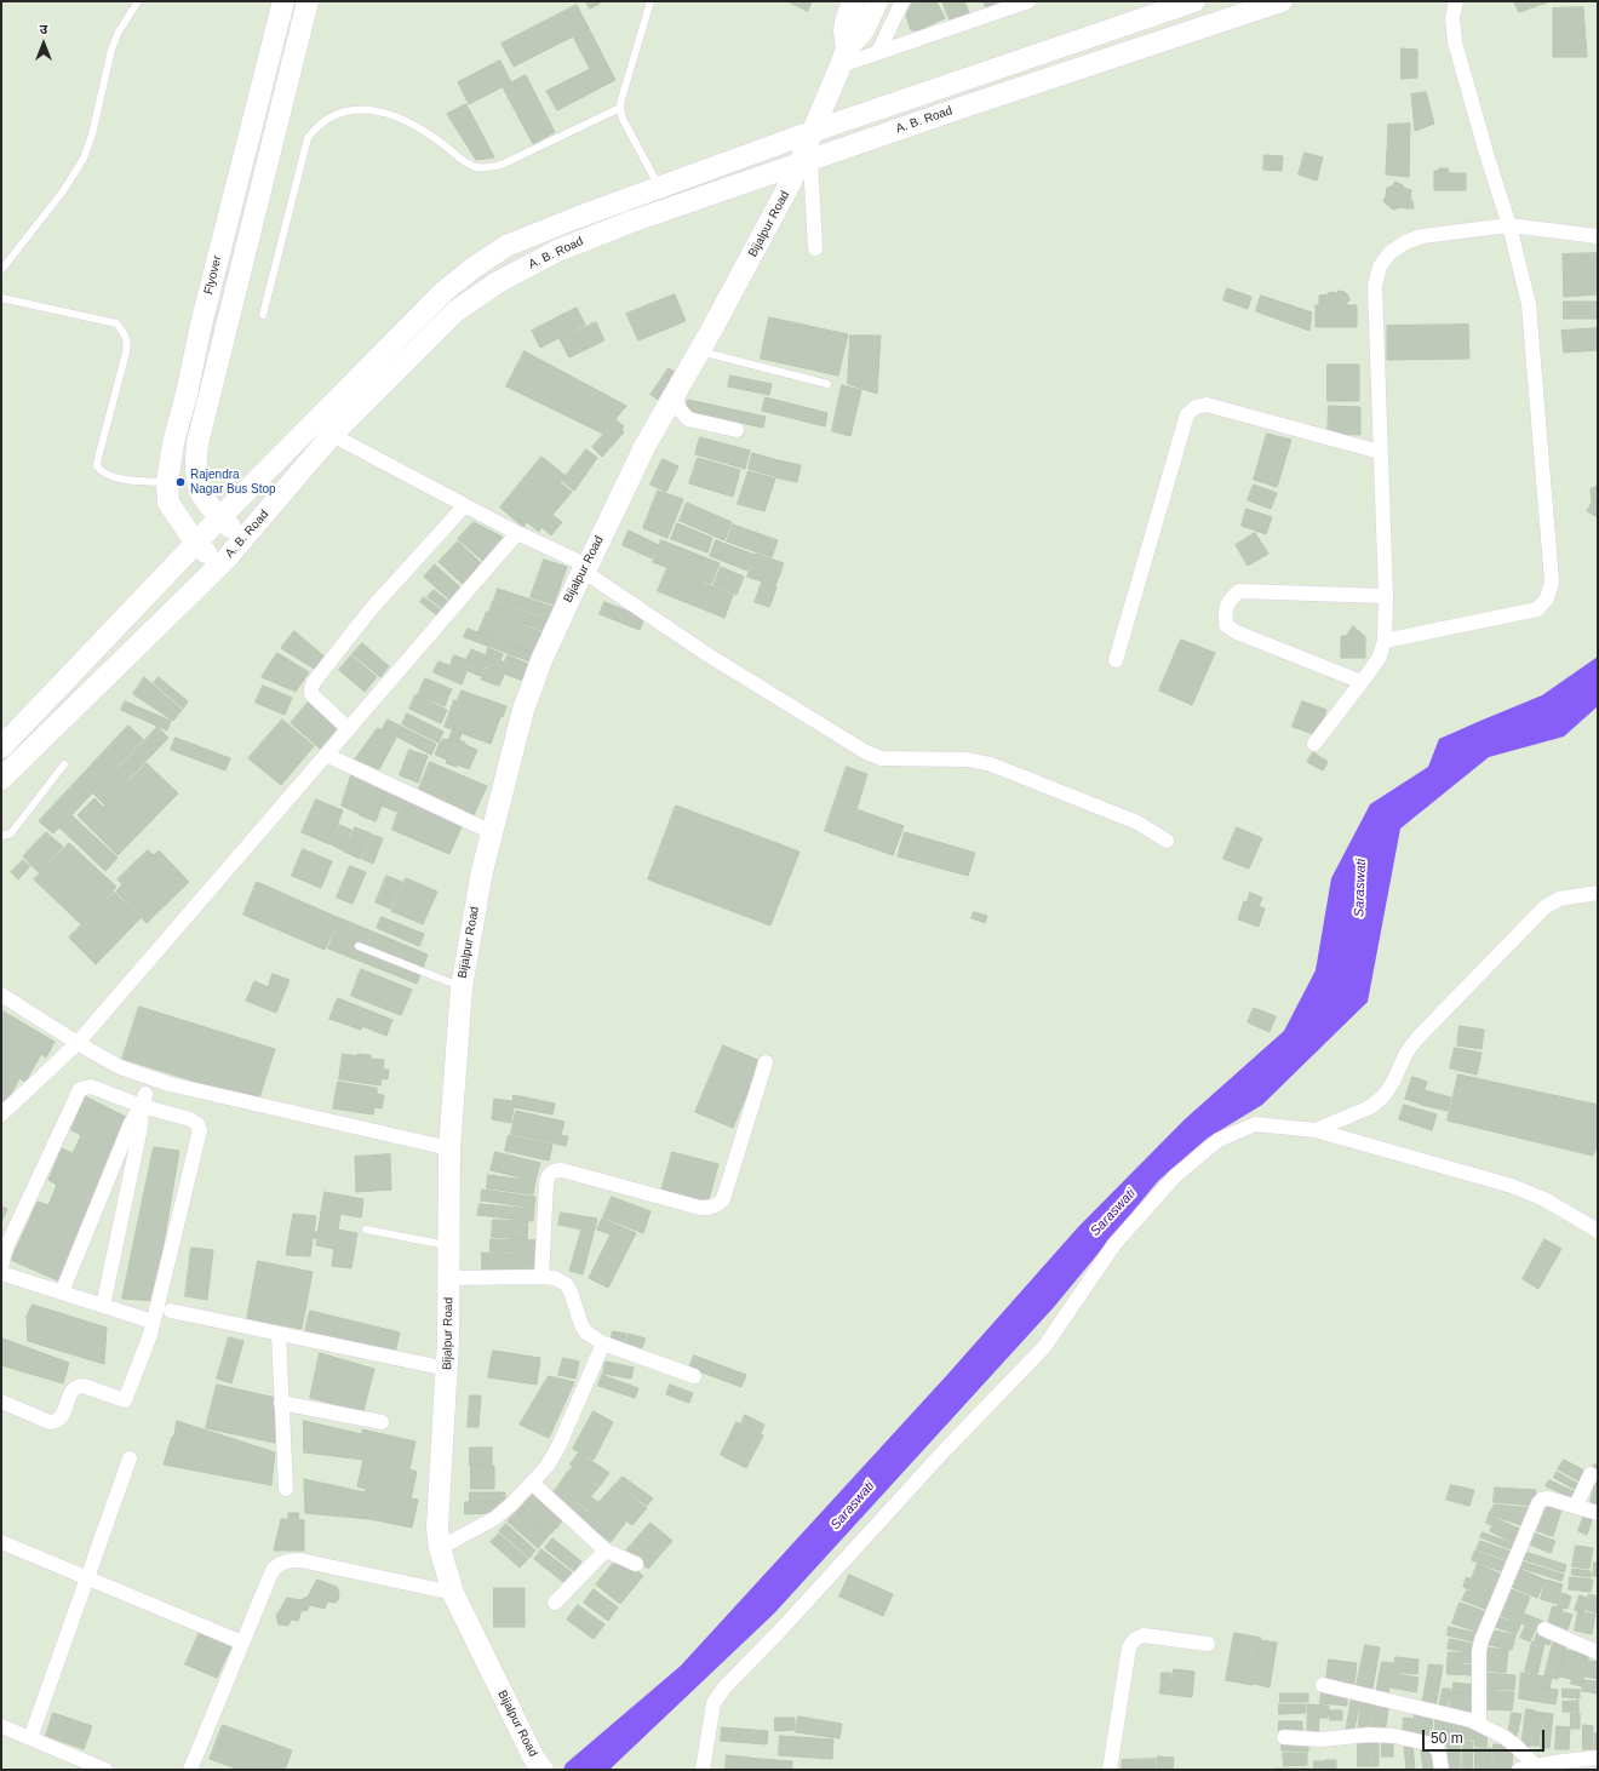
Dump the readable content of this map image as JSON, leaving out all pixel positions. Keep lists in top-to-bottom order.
{
  "streets": {
    "main road": ["A. B. Road", "Bijalpur Road", "Flyover"]
  },
  "crossings": [
    ["A. B. Road", "Bijalpur Road"],
    ["A. B. Road", "Flyover"]
  ],
  "water": ["Saraswati"],
  "places": ["Rajendra Nagar Bus Stop"],
  "scale_bar": "50 m",
  "north": "top"
}
